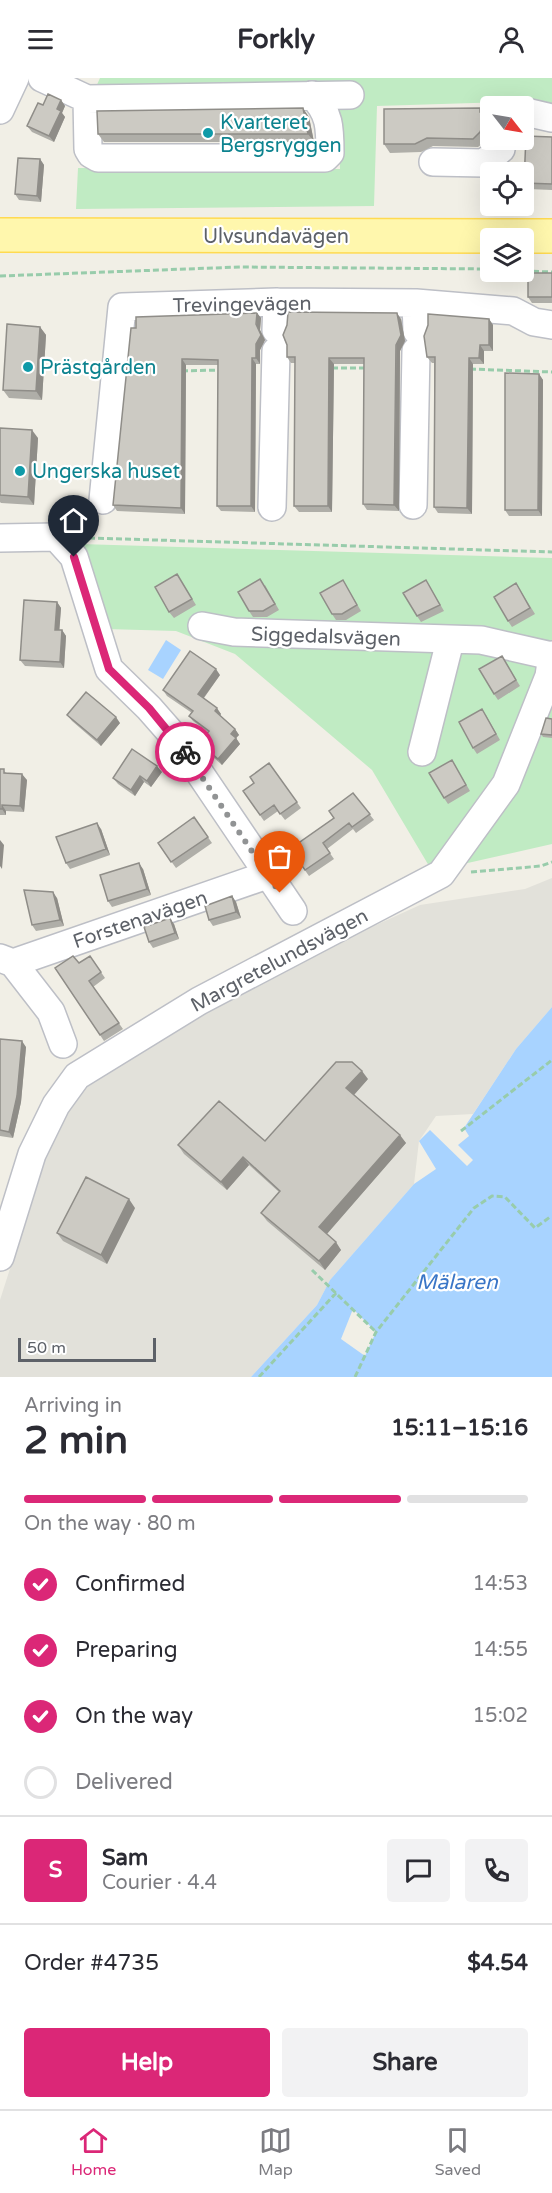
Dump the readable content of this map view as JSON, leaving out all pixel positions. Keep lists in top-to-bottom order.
{
  "streets": {
    "main road": ["Ulvsundavägen"],
    "street": [
      "Trevingevägen",
      "Siggedalsvägen",
      "Forstenavägen",
      "Margretelundsvägen"
    ]
  },
  "crossings": [
    ["Siggedalsvägen", "Margretelundsvägen"]
  ],
  "water": ["Mälaren"],
  "places": ["Kvarteret Bergsryggen", "Prästgården", "Ungerska huset"],
  "scale_bar": "50 m",
  "north": "bottom right",
  "page": {
    "header": "Forkly",
    "scale": "50 m",
    "heading": ["2 min", "Arriving in", "15:11–15:16"],
    "panel": [
      "Sam",
      "Courier · 4.4",
      "Order #4735",
      "$4.54"
    ],
    "bar": "On the way · 80 m",
    "list": [
      ["Confirmed", "14:53"],
      ["Preparing", "14:55"],
      ["On the way", "15:02"],
      "Delivered"
    ],
    "round": "S",
    "buttons": ["Help", "Share"],
    "tabs": ["Home", "Map", "Saved"]
  }
}
